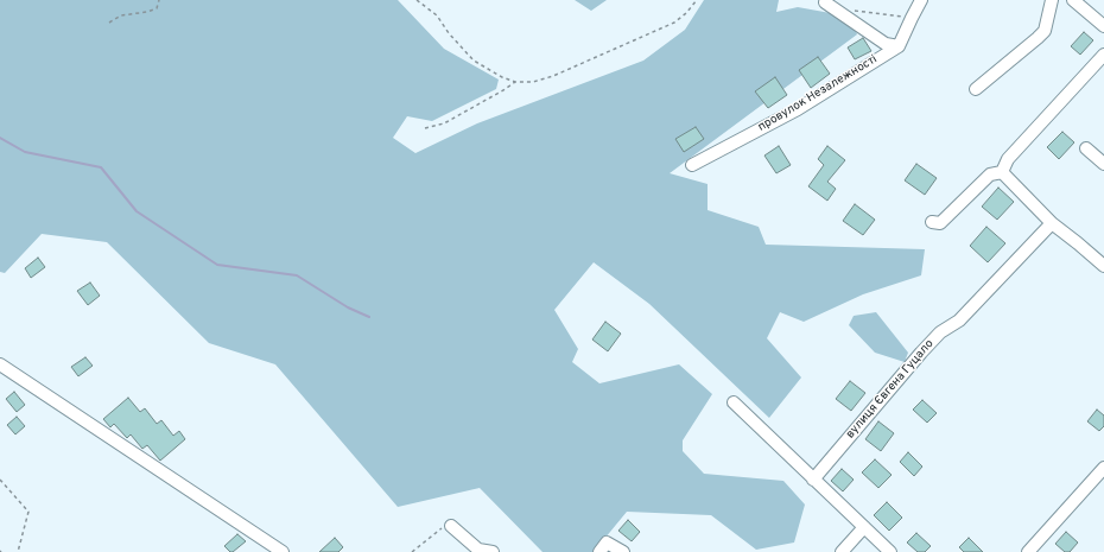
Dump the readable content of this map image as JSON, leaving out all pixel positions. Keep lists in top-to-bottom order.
{
  "streets": {
    "street": ["провулок Незалежності", "вулиця Євгена Гуцало"]
  }
}
